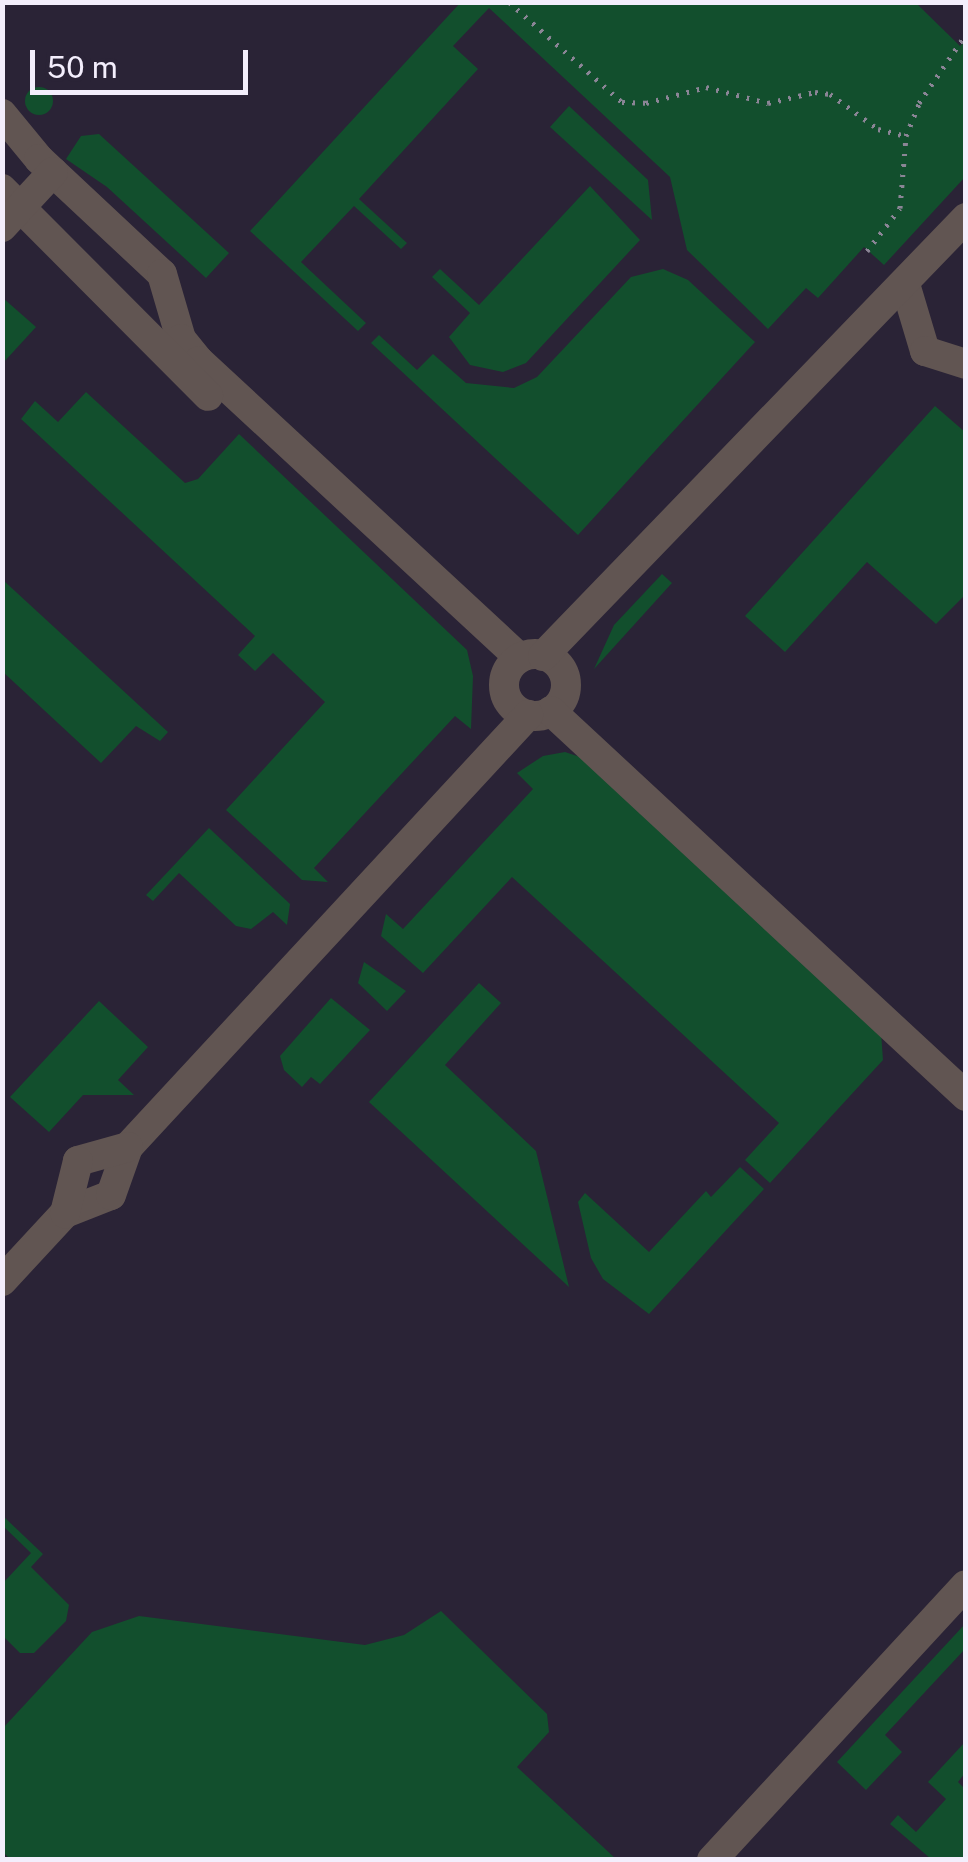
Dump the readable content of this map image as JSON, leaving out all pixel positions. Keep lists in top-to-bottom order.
{
  "scale_bar": "50 m"
}
